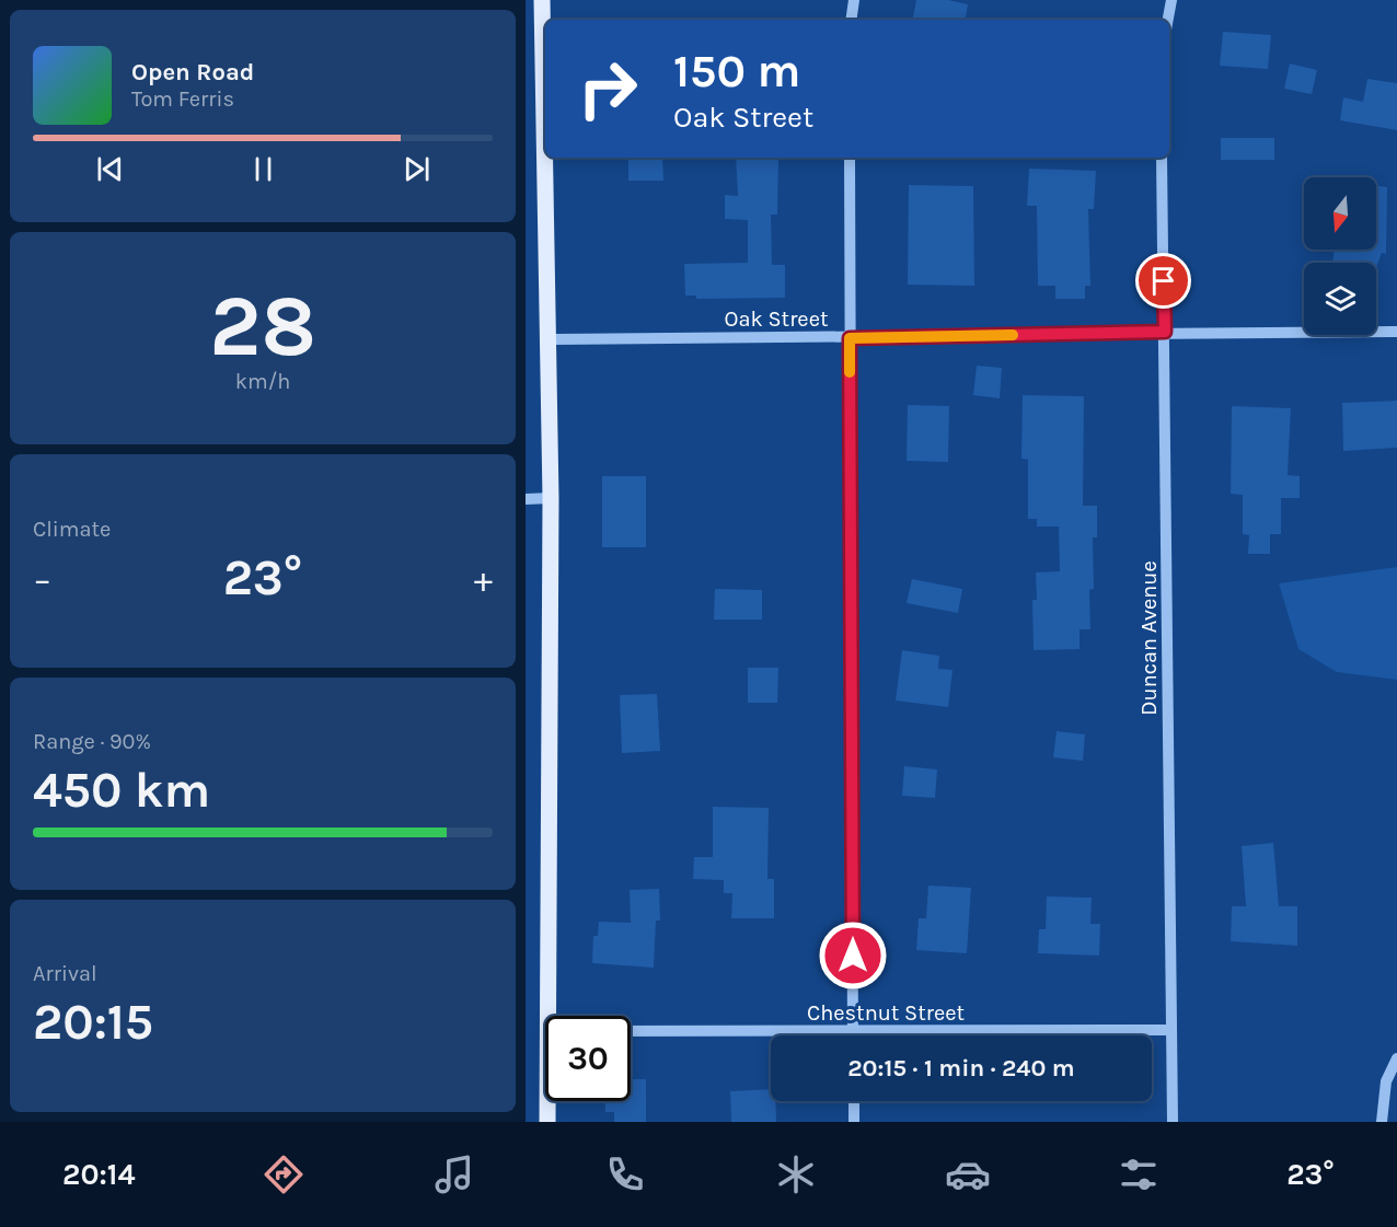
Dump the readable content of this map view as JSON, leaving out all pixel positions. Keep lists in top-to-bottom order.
{
  "streets": {
    "street": ["Oak Street", "Duncan Avenue", "Chestnut Street"]
  },
  "crossings": [
    ["Oak Street", "Duncan Avenue"],
    ["Duncan Avenue", "Chestnut Street"]
  ],
  "north": "bottom",
  "page": {
    "turn": ["150 m", "Oak Street"],
    "song": ["Open Road", "Tom Ferris"],
    "tile": [
      ["28", "km/h"],
      "Climate",
      ["Range · 90%", "450 km"],
      ["Arrival", "20:15"]
    ],
    "heat": ["−", "23°", "+"],
    "limit": "30",
    "trip": "20:15 · 1 min · 240 m",
    "tabs": ["20:14", "23°"]
  }
}
